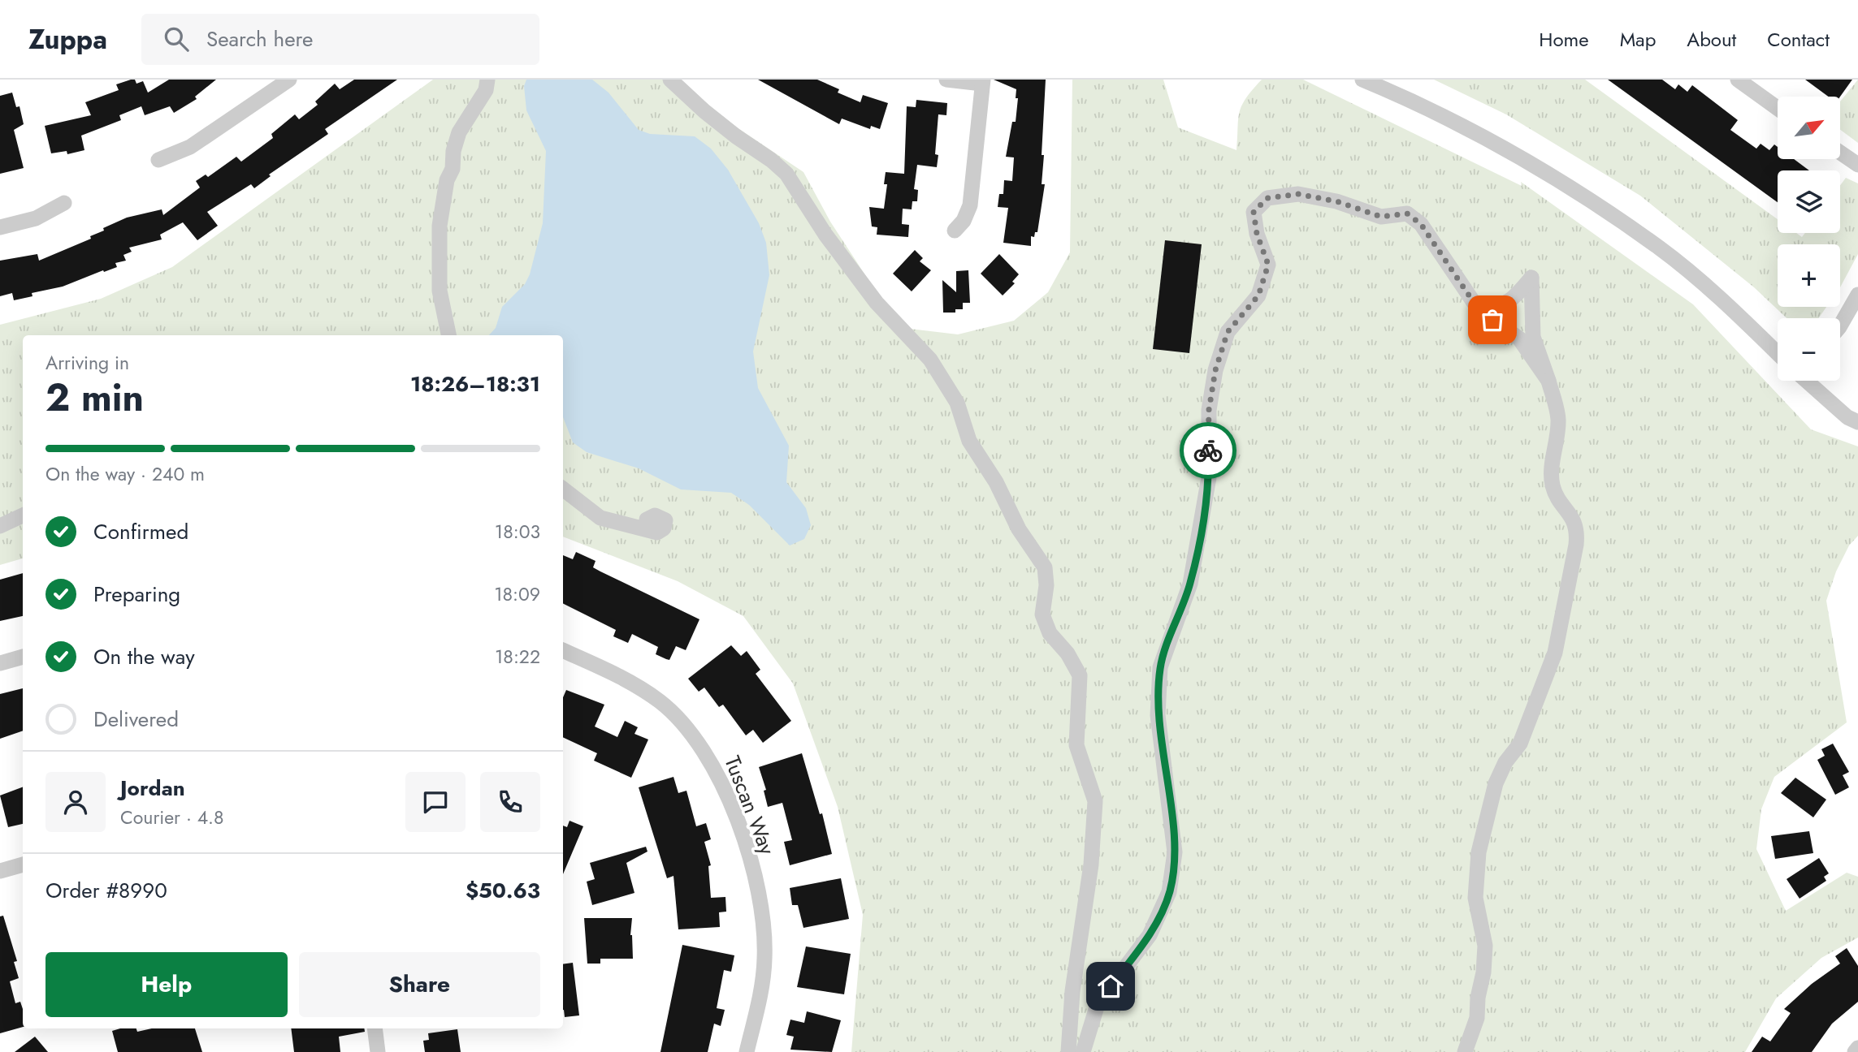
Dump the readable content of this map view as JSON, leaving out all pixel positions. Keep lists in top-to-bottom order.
{
  "streets": {
    "street": ["Tuscan Way"]
  },
  "north": "top right",
  "page": {
    "header": "Zuppa",
    "search": "Search here",
    "nav": [
      "Home",
      "Map",
      "About",
      "Contact"
    ],
    "map_buttons": ["+", "−"],
    "heading": ["2 min", "Arriving in", "18:26–18:31"],
    "panel": [
      "Jordan",
      "Courier · 4.8",
      "Order #8990",
      "$50.63"
    ],
    "bar": "On the way · 240 m",
    "list": [
      ["Confirmed", "18:03"],
      ["Preparing", "18:09"],
      ["On the way", "18:22"],
      "Delivered"
    ],
    "buttons": ["Help", "Share"]
  }
}
